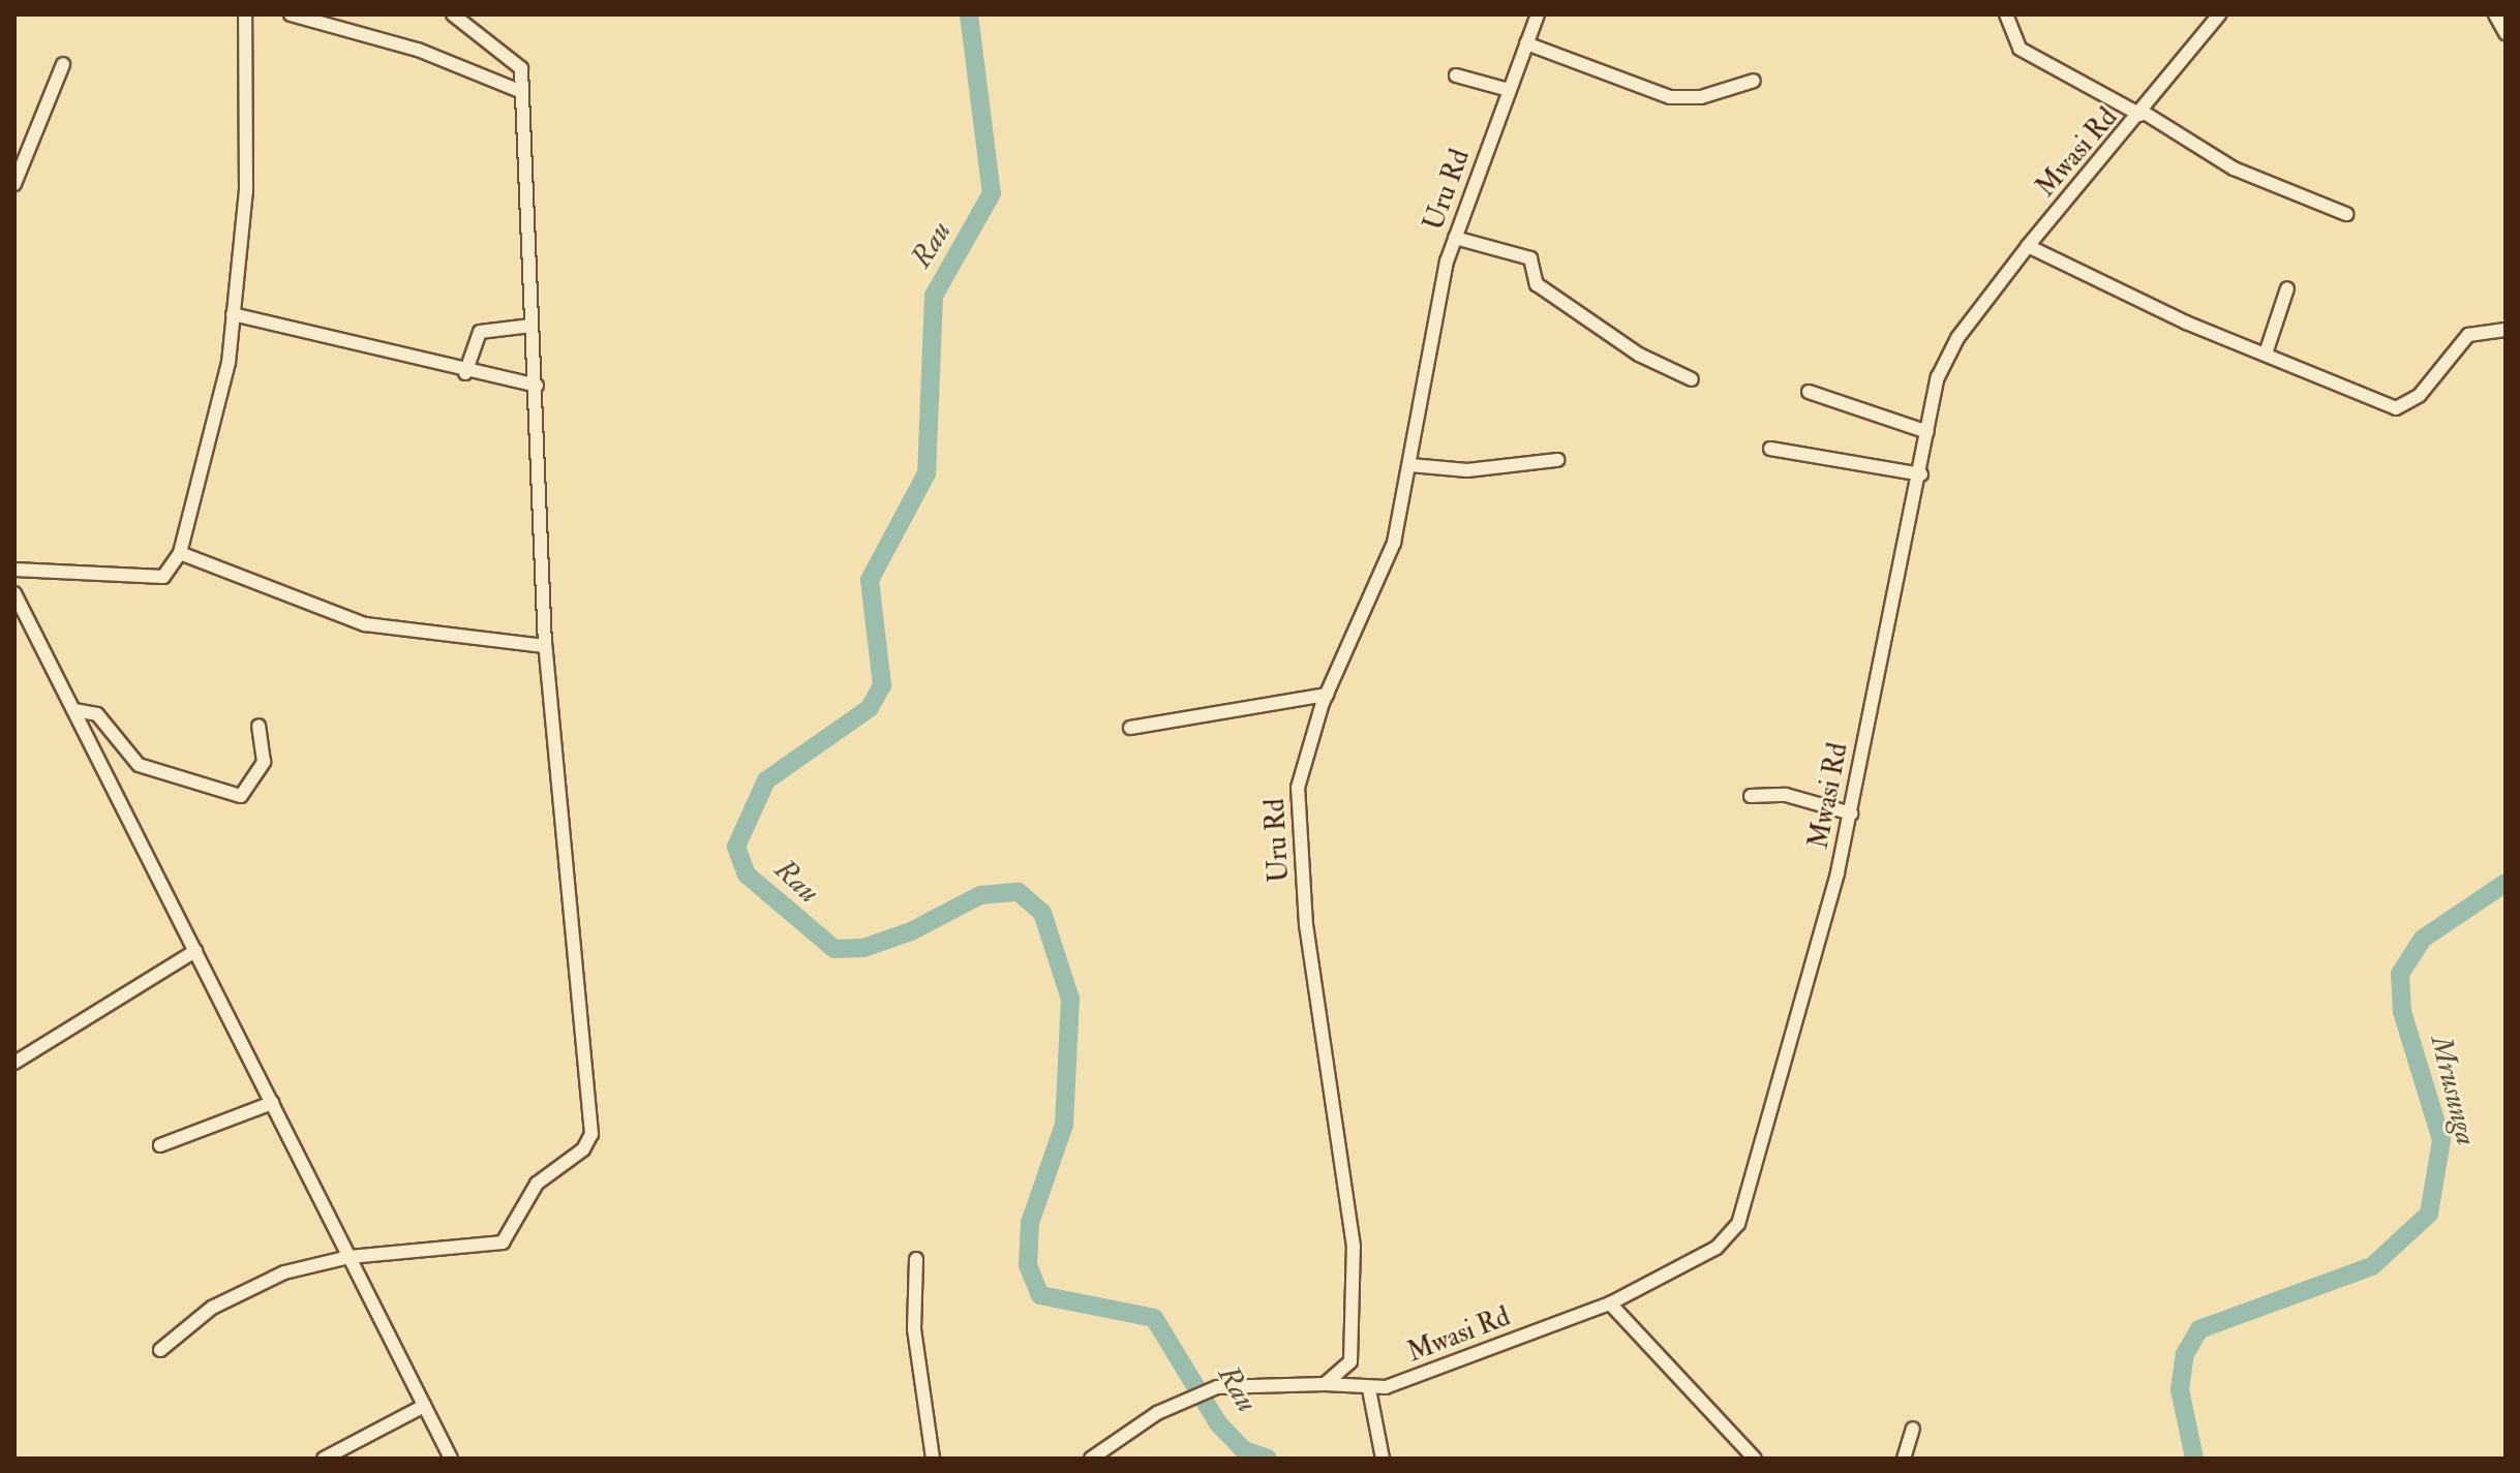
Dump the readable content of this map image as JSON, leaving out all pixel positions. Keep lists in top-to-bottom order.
{
  "streets": {
    "street": ["Mwasi Rd", "Uru Rd"]
  },
  "crossings": [
    ["Mwasi Rd", "Uru Rd"]
  ],
  "water": ["Rau", "Mrusunga"]
}
